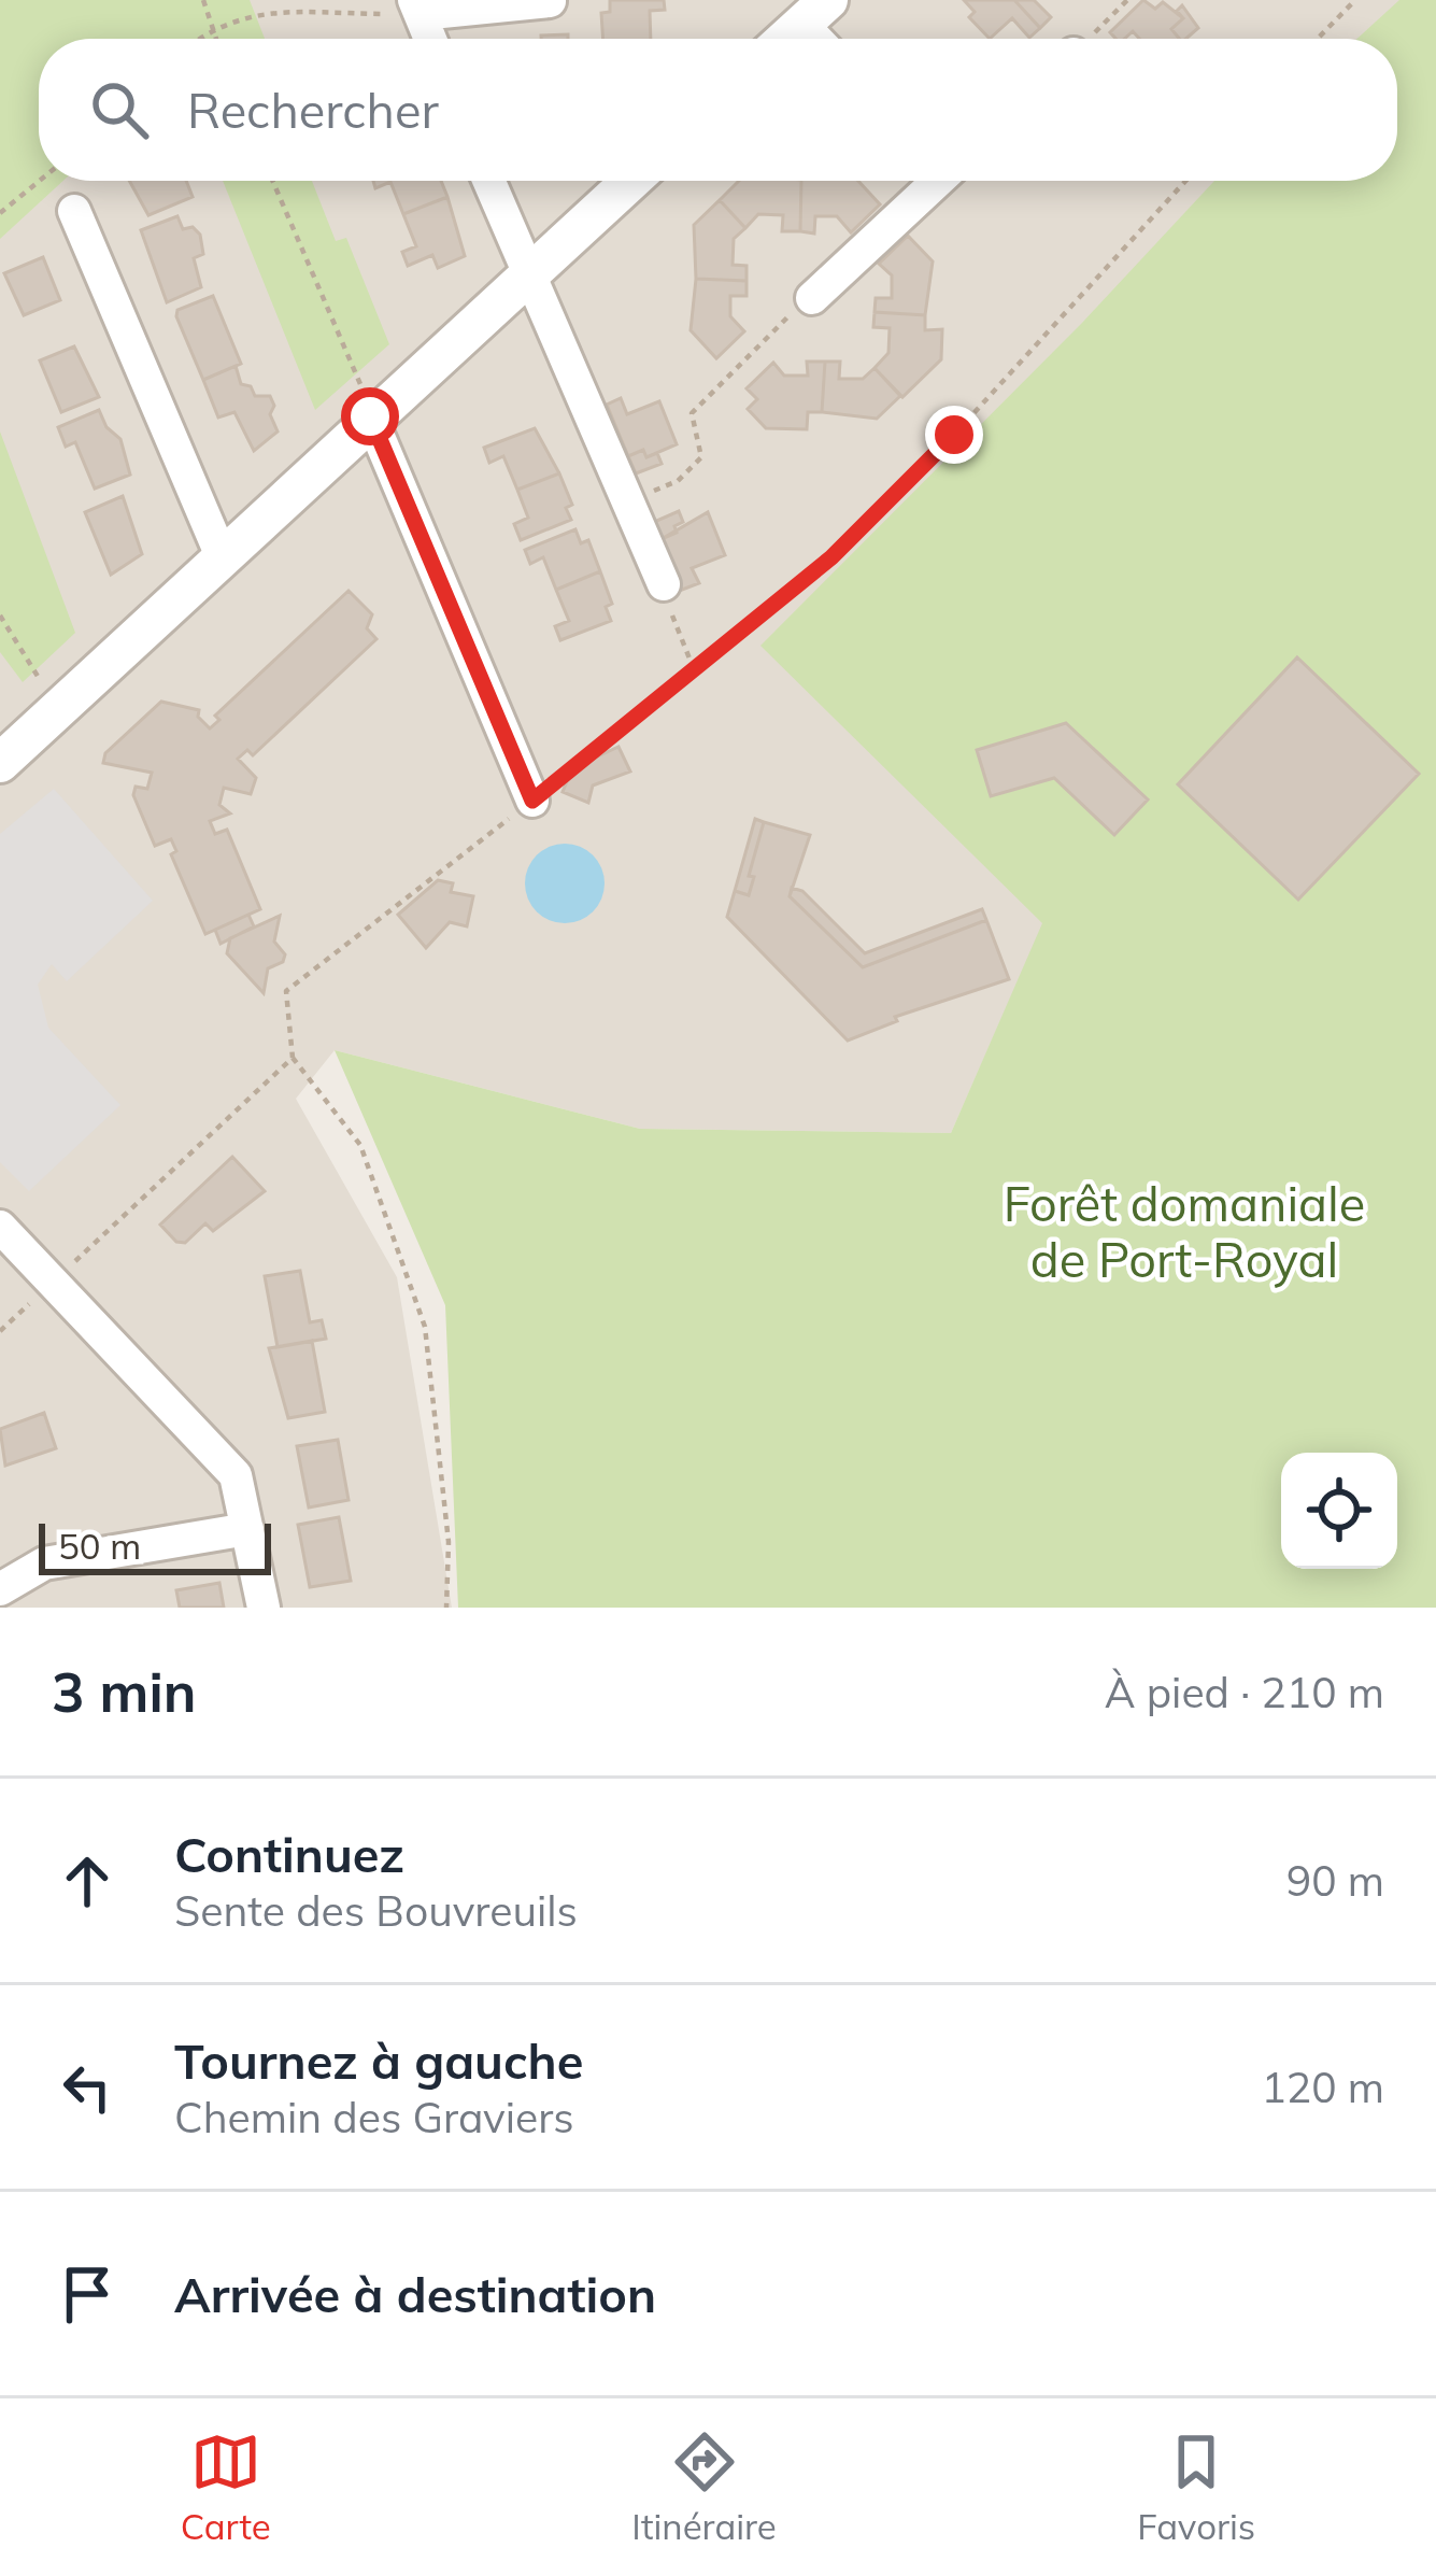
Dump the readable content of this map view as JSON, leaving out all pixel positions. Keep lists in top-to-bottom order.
{
  "parks": ["Forêt domaniale de Port-Royal"],
  "scale_bar": "50 m",
  "page": {
    "search": "Rechercher",
    "scale": "50 m",
    "heading": ["3 min", "À pied · 210 m"],
    "list": [
      ["Continuez", "Sente des Bouvreuils", "90 m"],
      ["Tournez à gauche", "Chemin des Graviers", "120 m"],
      "Arrivée à destination"
    ],
    "nav": ["Carte", "Itinéraire", "Favoris"]
  }
}
